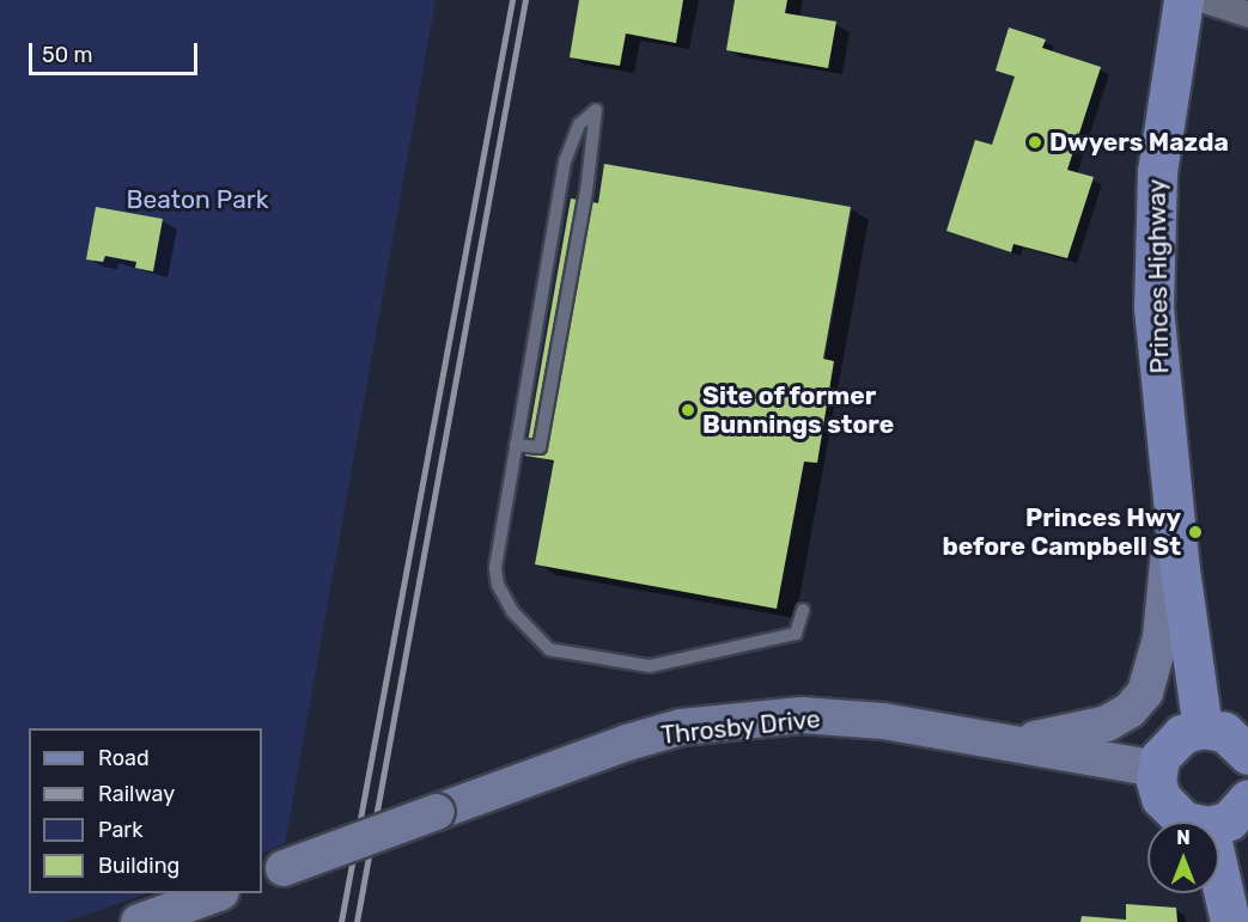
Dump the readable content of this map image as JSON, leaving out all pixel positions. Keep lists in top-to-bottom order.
{
  "streets": {
    "main road": ["Princes Highway", "Throsby Drive"]
  },
  "crossings": [
    ["Princes Highway", "Throsby Drive"]
  ],
  "parks": ["Beaton Park"],
  "places": ["Dwyers Mazda", "Site of former Bunnings store", "Princes Hwy before Campbell St"],
  "legend": [
    "Road",
    "Railway",
    "Park",
    "Building"
  ],
  "scale_bar": "50 m",
  "north": "top"
}
